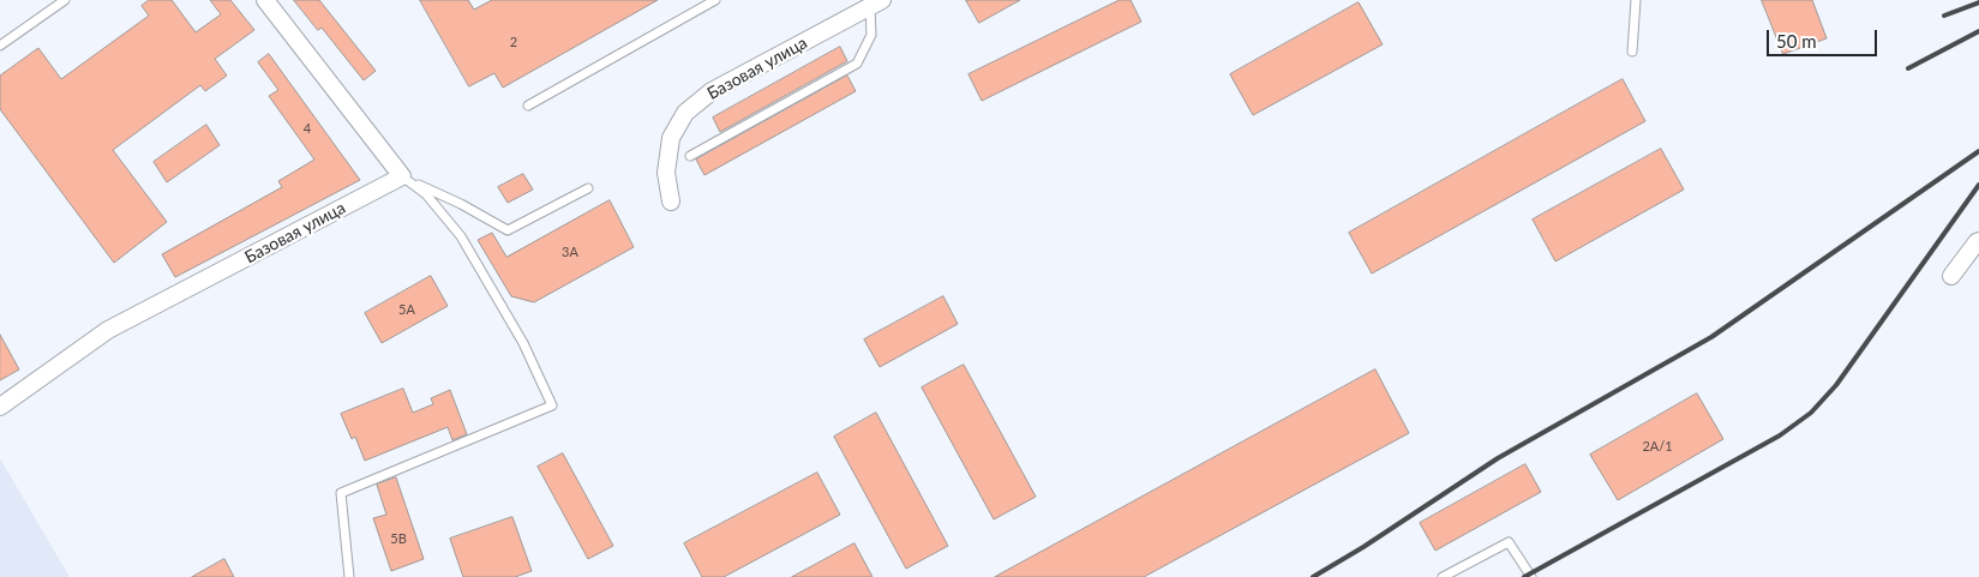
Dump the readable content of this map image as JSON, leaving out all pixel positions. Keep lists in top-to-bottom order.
{
  "streets": {
    "street": ["Базовая улица"]
  },
  "house_numbers": [
    "2",
    "4",
    "3А",
    "5А",
    "2А/1",
    "5В"
  ],
  "scale_bar": "50 m"
}
